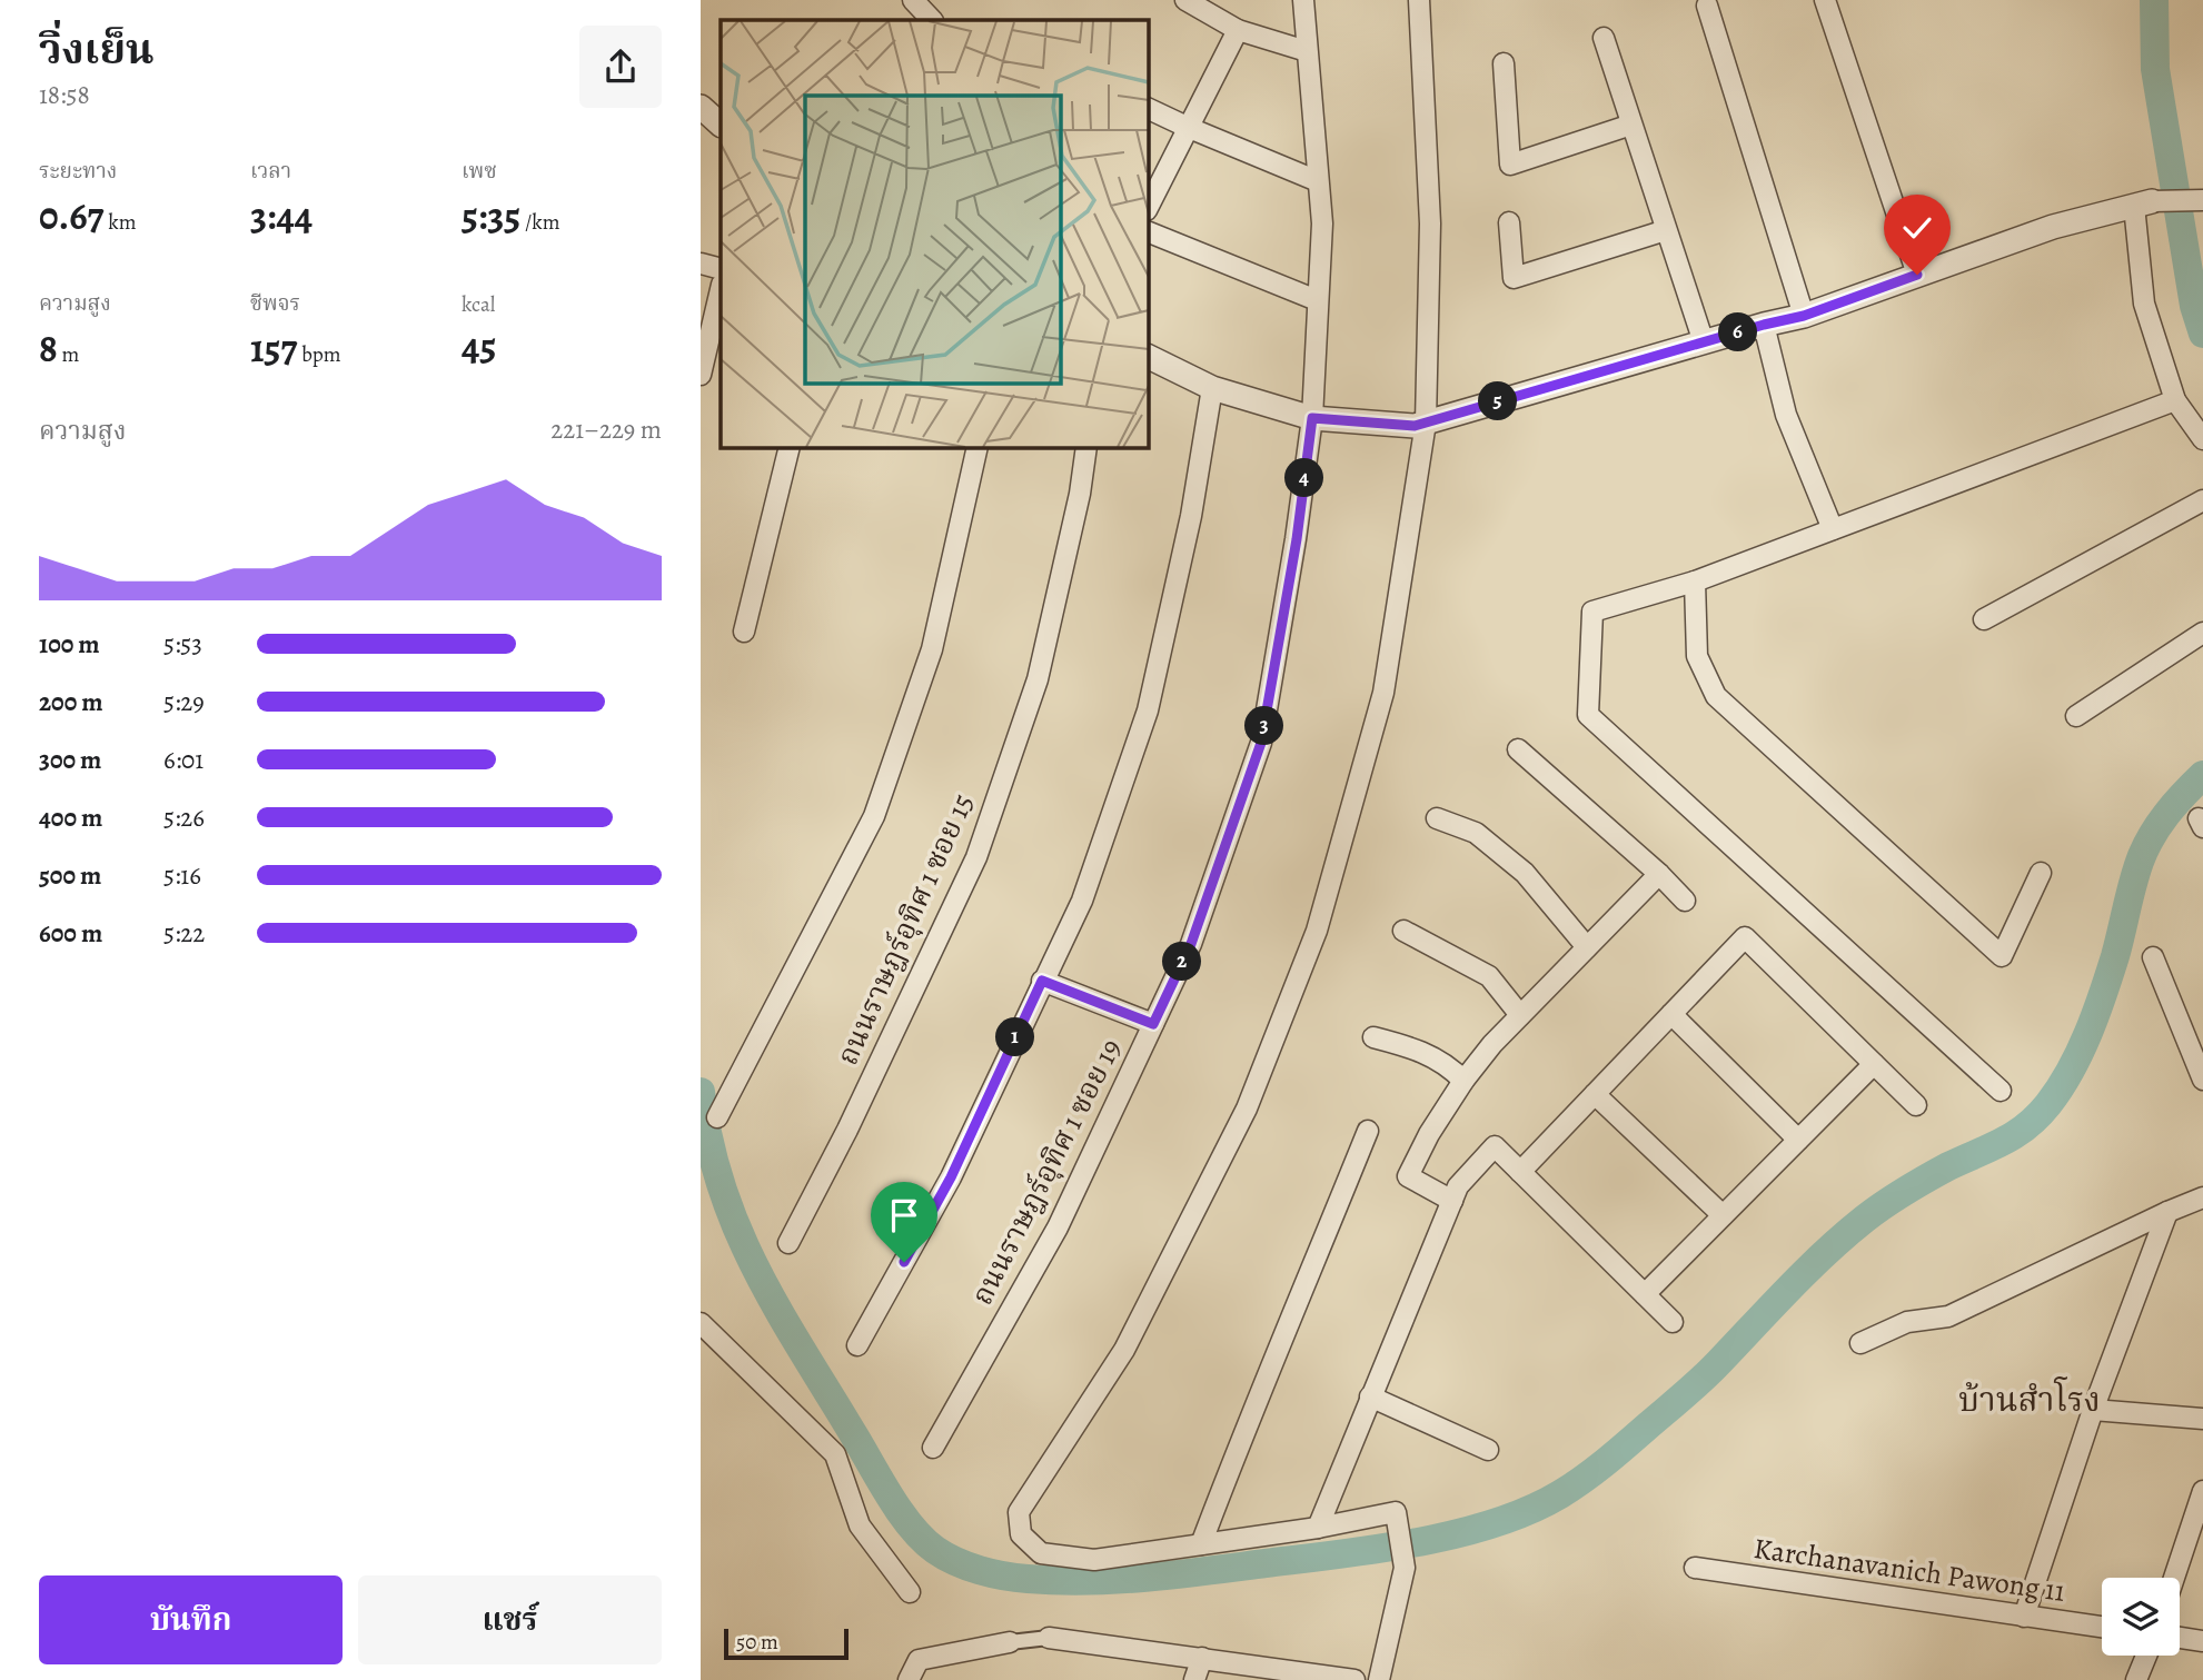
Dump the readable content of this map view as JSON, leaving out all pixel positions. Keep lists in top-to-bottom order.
{
  "streets": {
    "street": ["ถนนราษฎร์อุทิศ 1 ซอย 15", "ถนนราษฎร์อุทิศ 1 ซอย 19", "Karchanavanich Pawong 11"]
  },
  "districts": ["บ้านสำโรง"],
  "scale_bar": "50 m",
  "page": {
    "heading": ["วิ่งเย็น", "18:58"],
    "stats": [
      ["ระยะทาง", "0.67 km"],
      ["เวลา", "3:44"],
      ["เพซ", "5:35 /km"],
      ["ความสูง", "8 m"],
      ["ชีพจร", "157 bpm"],
      ["kcal", "45"]
    ],
    "pins": [
      "6",
      "5",
      "4",
      "3",
      "2",
      "1"
    ],
    "chart": ["ความสูง", "221–229 m"],
    "list": [
      {
        "name": "100 m",
        "note": "5:53"
      },
      {
        "name": "200 m",
        "note": "5:29"
      },
      {
        "name": "300 m",
        "note": "6:01"
      },
      {
        "name": "400 m",
        "note": "5:26"
      },
      {
        "name": "500 m",
        "note": "5:16"
      },
      {
        "name": "600 m",
        "note": "5:22"
      }
    ],
    "buttons": ["บันทึก", "แชร์"],
    "scale": "50 m"
  }
}
